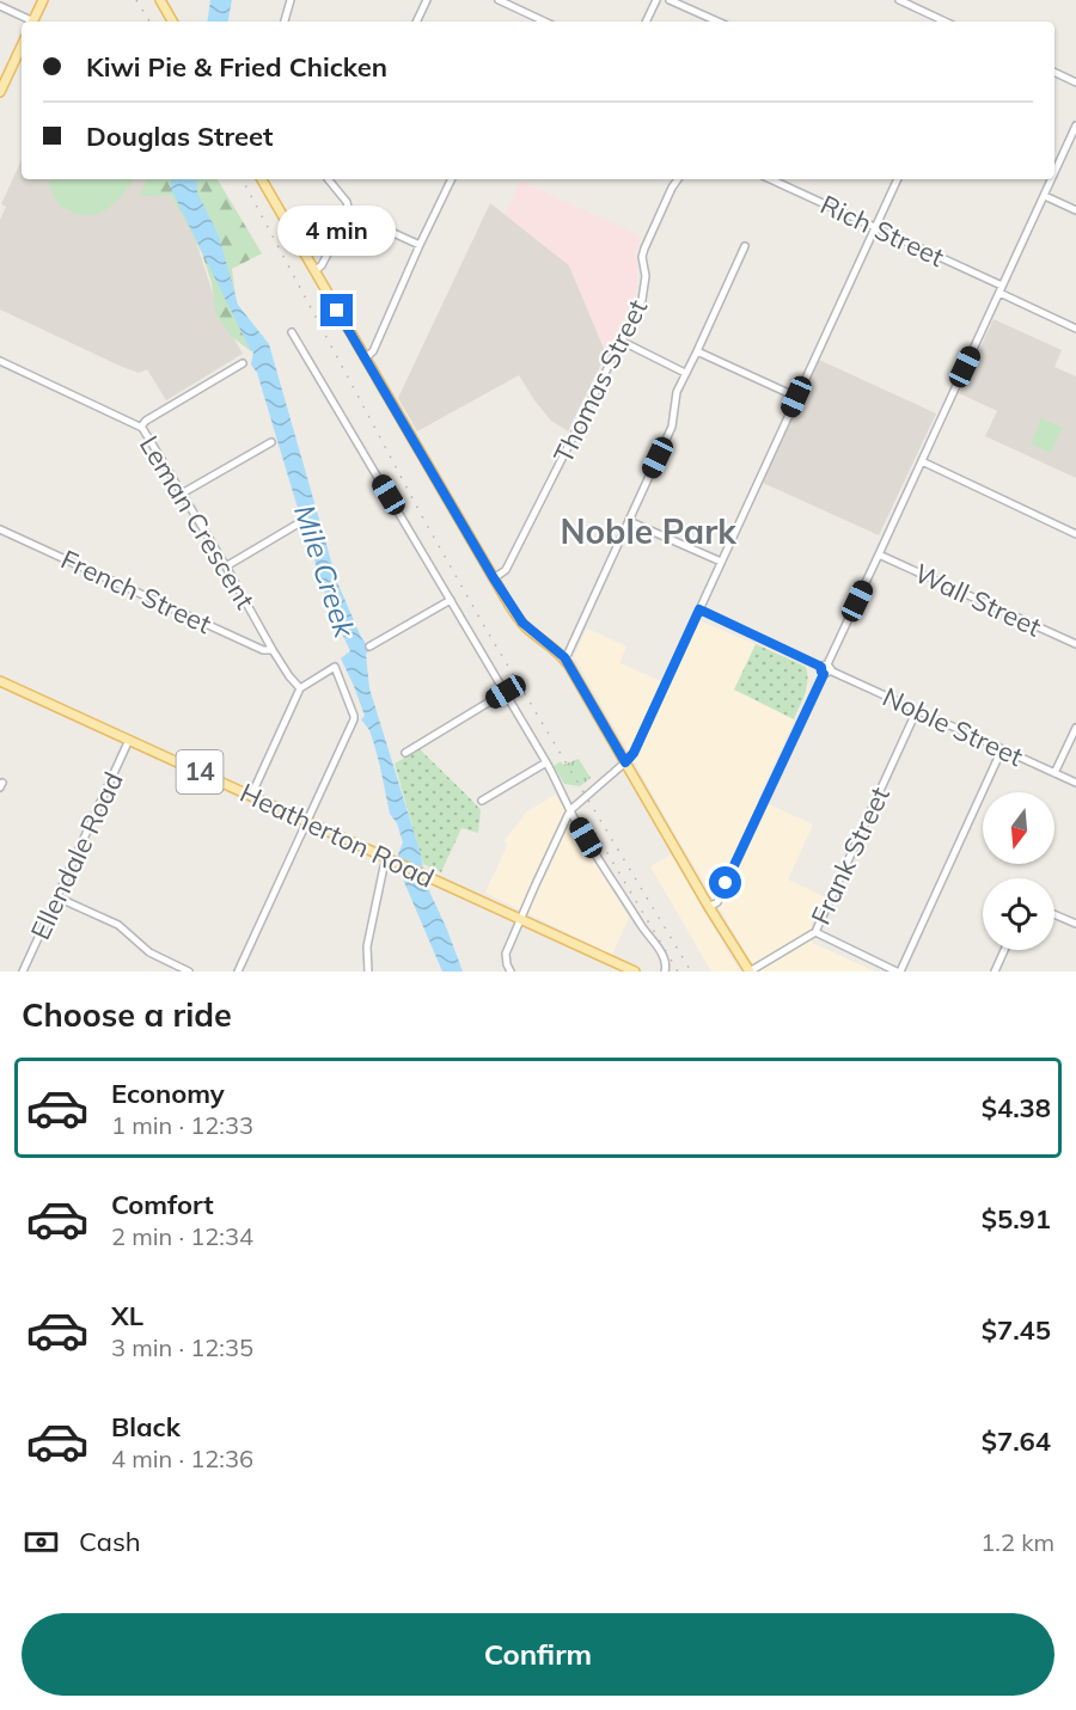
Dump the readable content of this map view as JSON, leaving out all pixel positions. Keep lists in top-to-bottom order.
{
  "streets": {
    "main road": ["14", "Heatherton Road"],
    "street": [
      "Rich Street",
      "Thomas Street",
      "Leman Crescent",
      "French Street",
      "Wall Street",
      "Noble Street",
      "Ellendale Road",
      "Frank Street"
    ]
  },
  "crossings": [
    ["Leman Crescent", "French Street"],
    ["Noble Street", "Frank Street"],
    ["Heatherton Road", "Ellendale Road"]
  ],
  "districts": ["Noble Park"],
  "water": ["Mile Creek"],
  "north": "bottom",
  "page": {
    "banner": ["Kiwi Pie & Fried Chicken", "Douglas Street"],
    "bubble": "4 min",
    "heading": "Choose a ride",
    "list": [
      {
        "name": "Economy",
        "note": "1 min · 12:33",
        "value": "$4.38"
      },
      {
        "name": "Comfort",
        "note": "2 min · 12:34",
        "value": "$5.91"
      },
      {
        "name": "XL",
        "note": "3 min · 12:35",
        "value": "$7.45"
      },
      {
        "name": "Black",
        "note": "4 min · 12:36",
        "value": "$7.64"
      }
    ],
    "pay": ["Cash", "1.2 km"],
    "buttons": "Confirm"
  }
}
